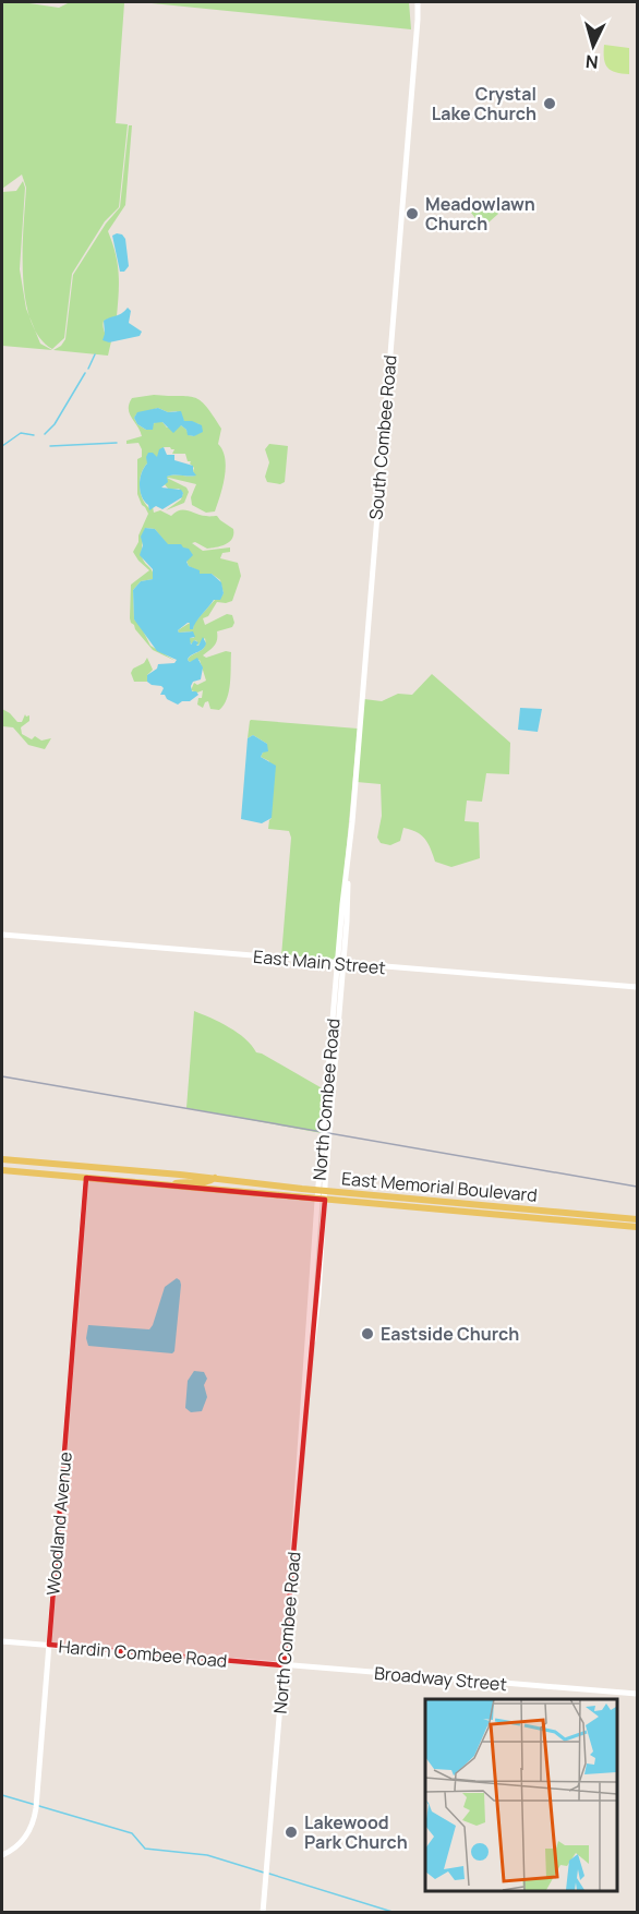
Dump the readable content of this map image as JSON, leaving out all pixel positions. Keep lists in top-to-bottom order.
{
  "streets": {
    "main road": [
      "South Combee Road",
      "East Main Street",
      "North Combee Road",
      "East Memorial Boulevard",
      "Woodland Avenue",
      "Hardin Combee Road",
      "Broadway Street"
    ]
  },
  "crossings": [
    ["South Combee Road", "East Main Street"],
    ["South Combee Road", "North Combee Road"],
    ["East Main Street", "North Combee Road"],
    ["North Combee Road", "East Memorial Boulevard"],
    ["North Combee Road", "Hardin Combee Road"],
    ["North Combee Road", "Broadway Street"],
    ["Woodland Avenue", "Hardin Combee Road"],
    ["Hardin Combee Road", "Broadway Street"]
  ],
  "places": [
    "Crystal Lake Church",
    "Meadowlawn Church",
    "Eastside Church",
    "Lakewood Park Church"
  ],
  "north": "bottom"
}
